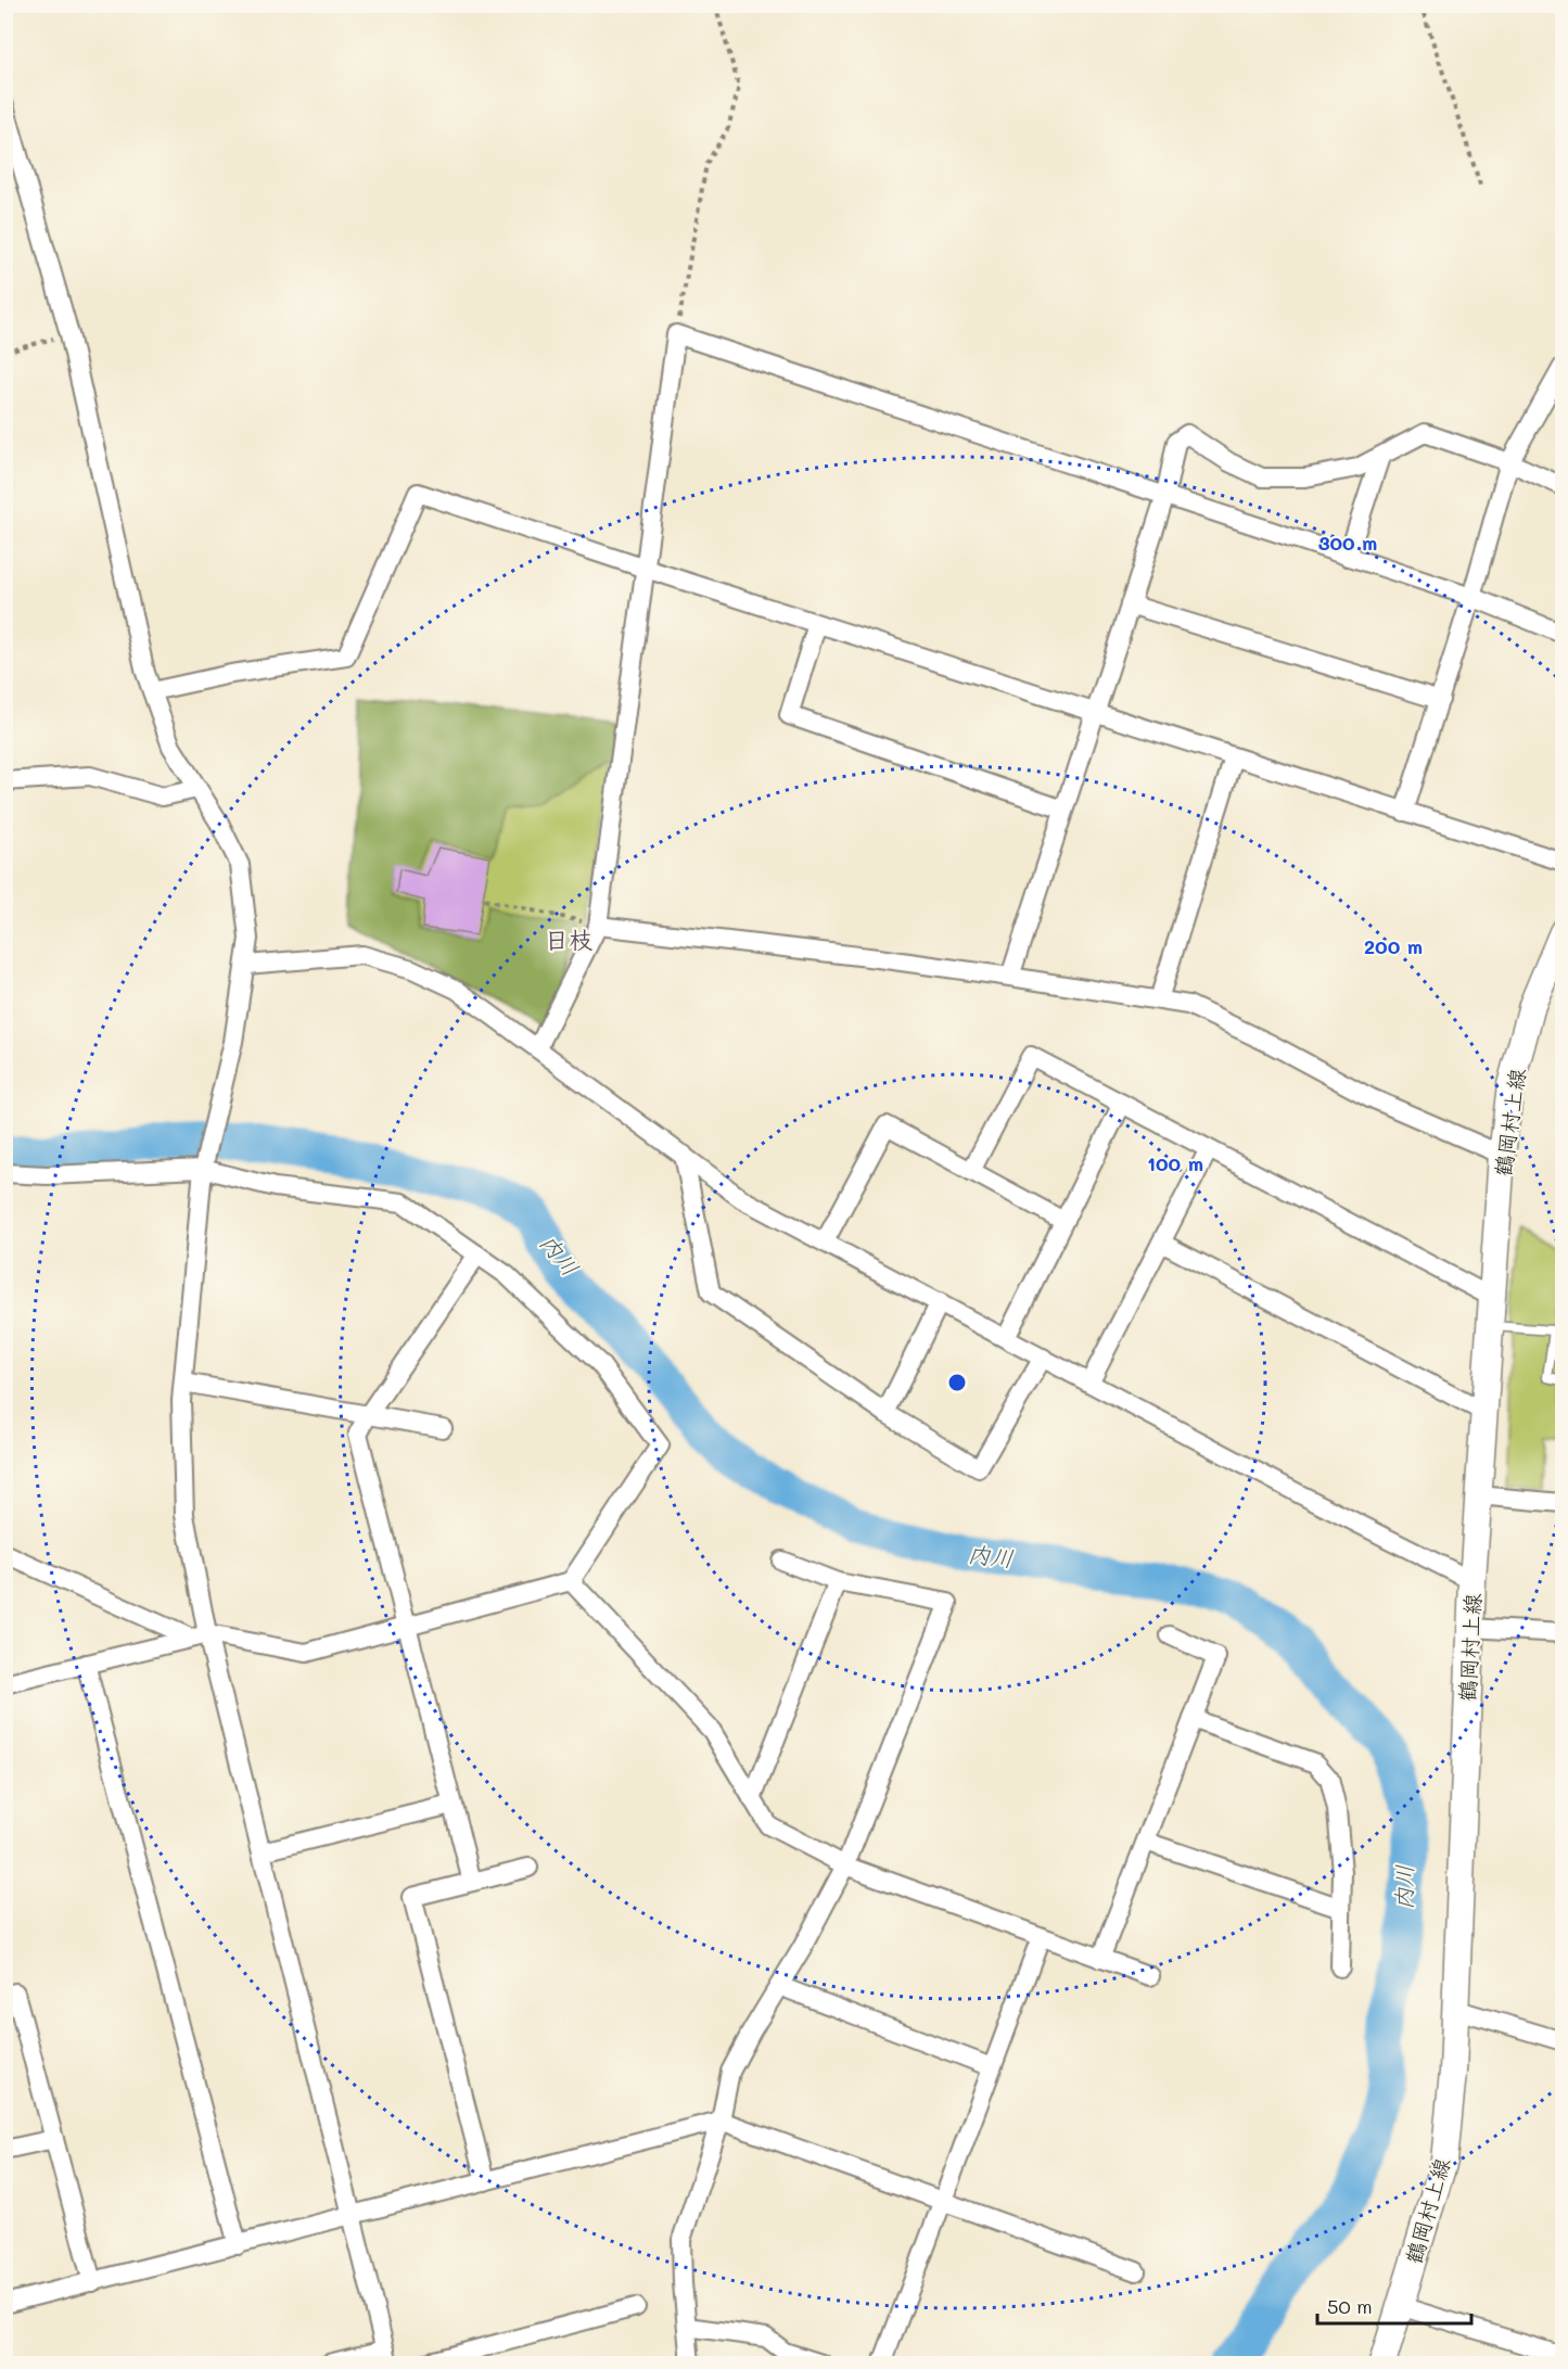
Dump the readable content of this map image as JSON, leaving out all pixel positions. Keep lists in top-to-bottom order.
{
  "streets": {
    "main road": ["鶴岡村上線"]
  },
  "districts": ["日枝"],
  "water": ["内川"],
  "scale_bar": "50 m",
  "rings": ["300 m", "200 m", "100 m"]
}
